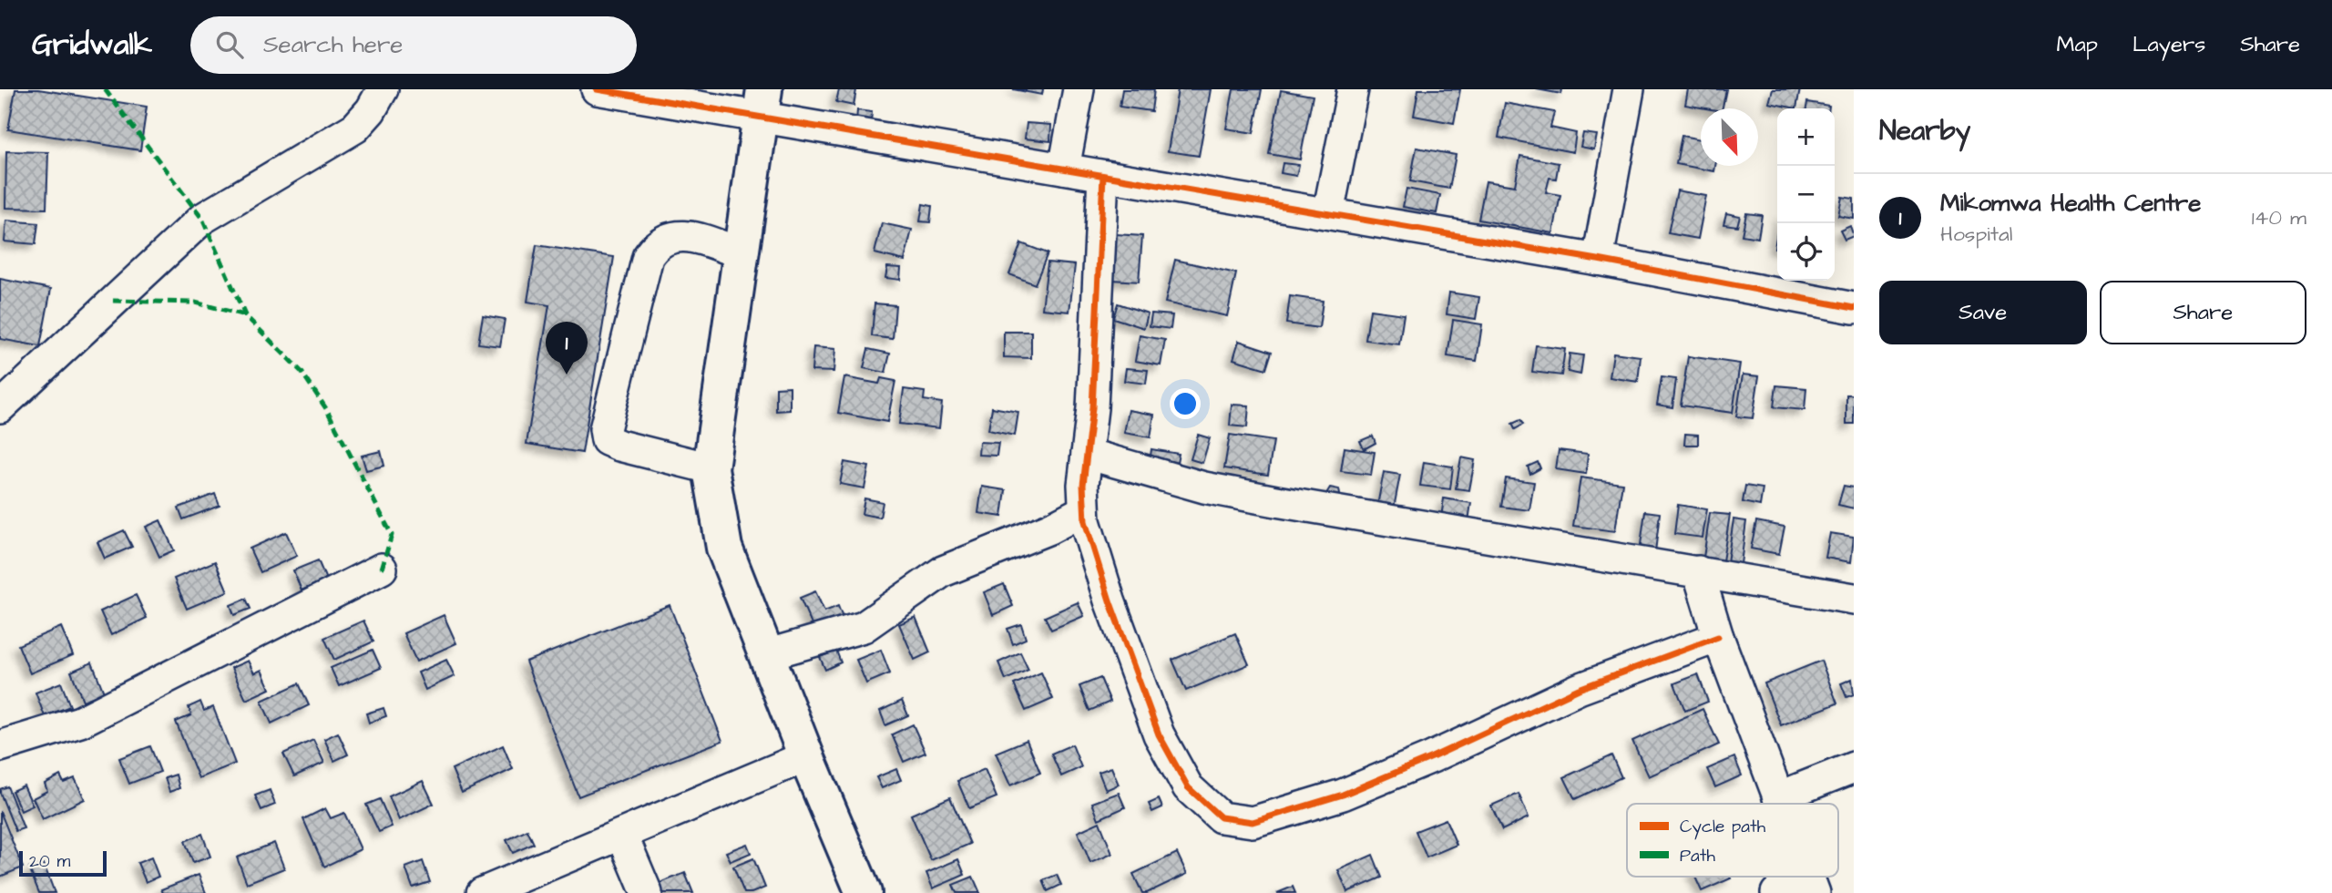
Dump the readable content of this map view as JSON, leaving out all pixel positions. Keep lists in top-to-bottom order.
{
  "legend": ["Cycle path", "Path"],
  "scale_bar": "20 m",
  "north": "bottom right",
  "page": {
    "header": "Gridwalk",
    "search": "Search here",
    "nav": ["Map", "Layers", "Share"],
    "heading": "Nearby",
    "map_buttons": ["+", "−"],
    "list": [
      {
        "mark": "1",
        "name": "Mikomwa Health Centre",
        "note": "Hospital",
        "value": "140 m"
      }
    ],
    "buttons": ["Save", "Share"],
    "pins": "1",
    "scale": "20 m"
  }
}
